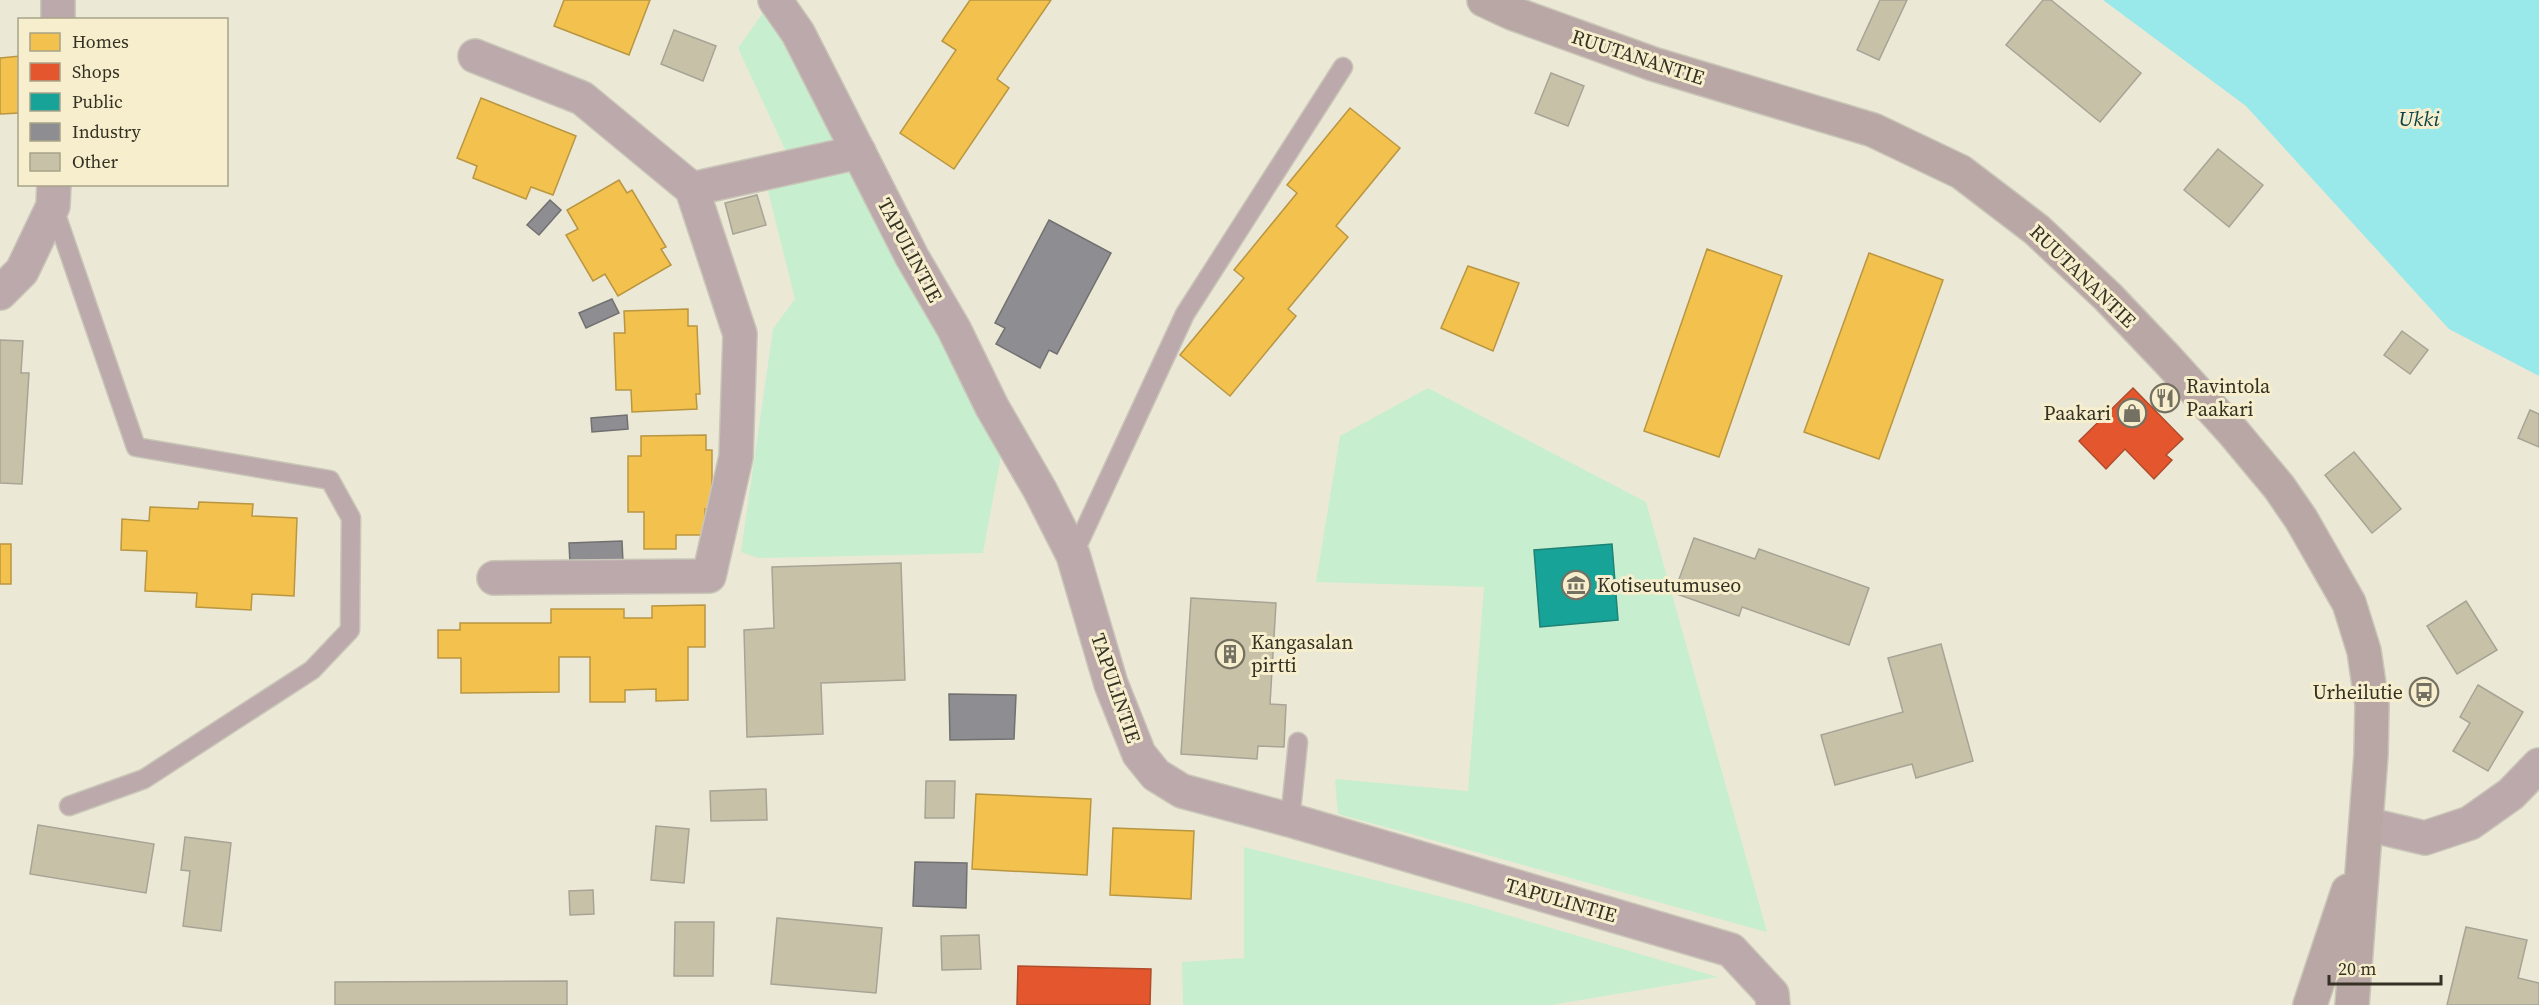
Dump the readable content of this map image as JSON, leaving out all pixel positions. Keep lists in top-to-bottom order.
{
  "streets": {
    "main road": ["RUUTANANTIE"],
    "street": ["TAPULINTIE"]
  },
  "water": ["Ukki"],
  "places": {
    "restaurant": ["Ravintola Paakari"],
    "shop": ["Paakari"],
    "museum": ["Kotiseutumuseo"],
    "building": ["Kangasalan pirtti"],
    "bus stop": ["Urheilutie"]
  },
  "legend": [
    "Homes",
    "Shops",
    "Public",
    "Industry",
    "Other"
  ],
  "scale_bar": "20 m"
}
